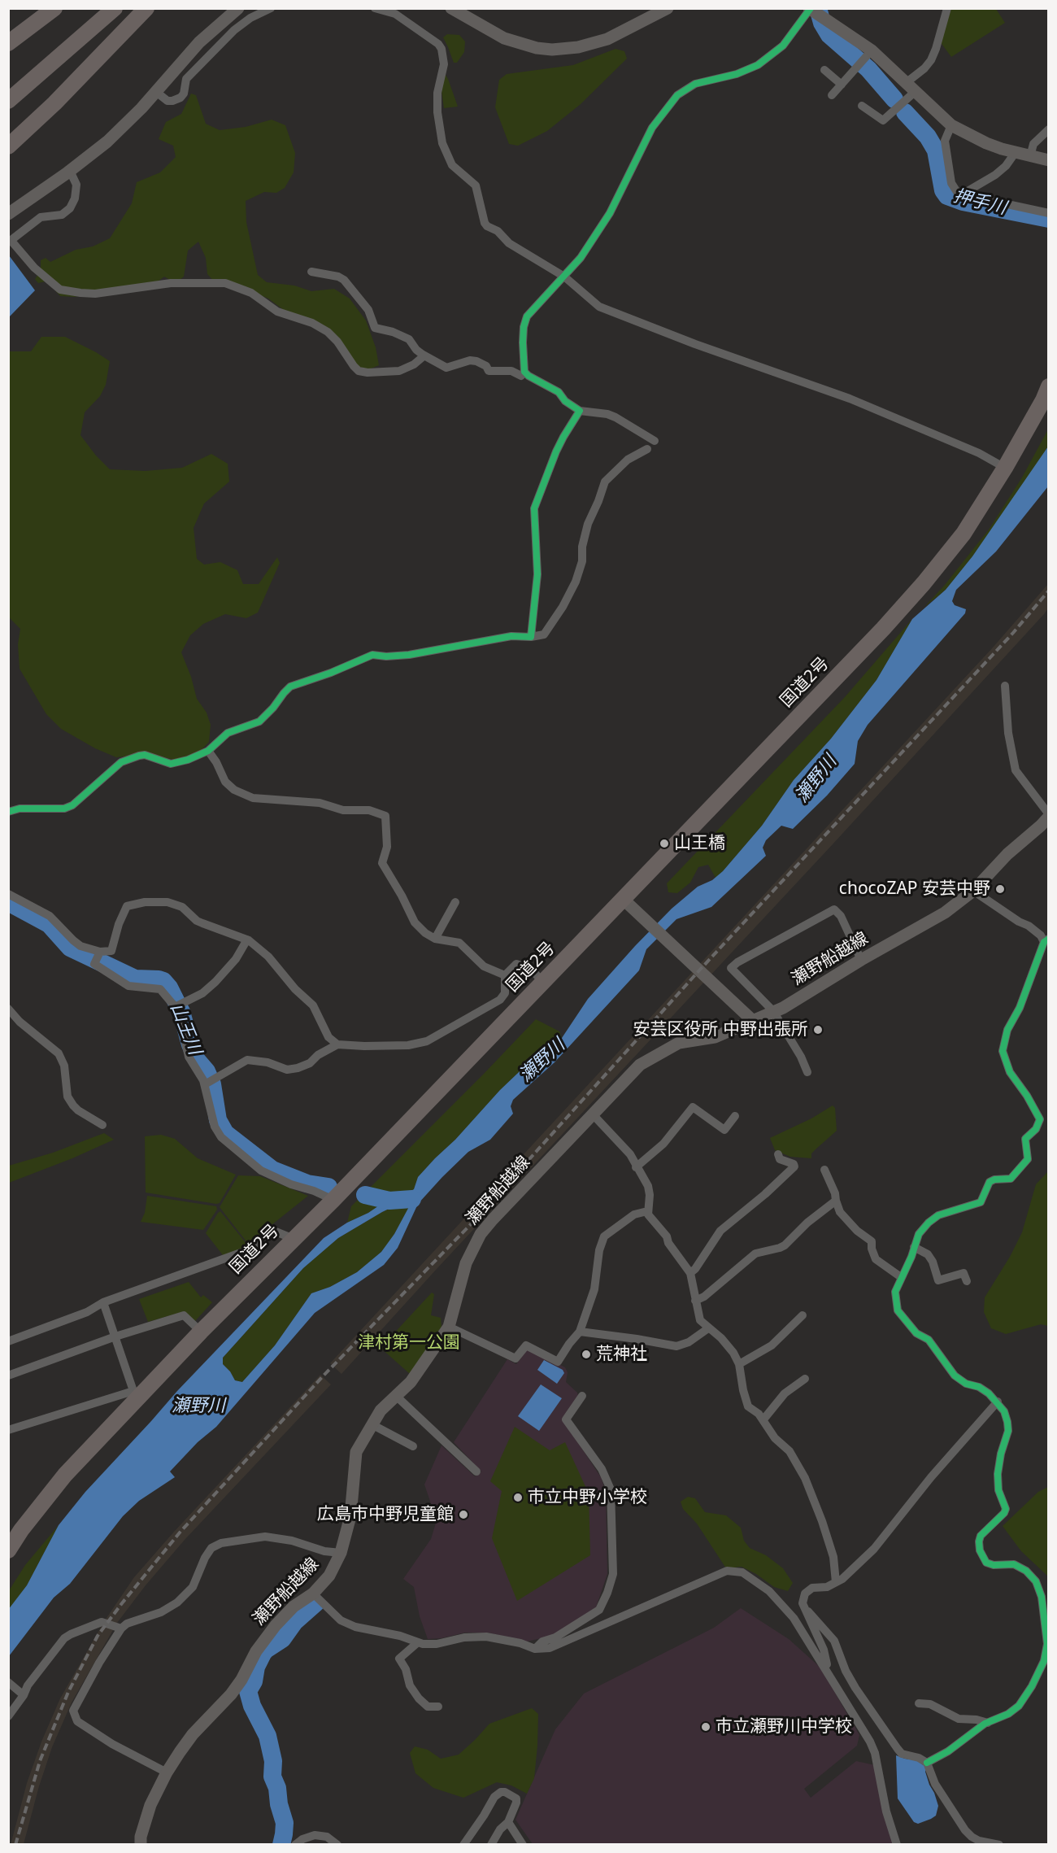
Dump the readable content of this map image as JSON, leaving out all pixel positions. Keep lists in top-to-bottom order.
{
  "streets": {
    "highway": ["国道2号"],
    "main road": ["瀬野船越線"]
  },
  "water": ["押手川", "瀬野川", "山王川"],
  "parks": ["津村第一公園"],
  "places": [
    "山王橋",
    "chocoZAP 安芸中野",
    "安芸区役所 中野出張所",
    "荒神社",
    "市立中野小学校",
    "広島市中野児童館",
    "市立瀬野川中学校"
  ]
}
